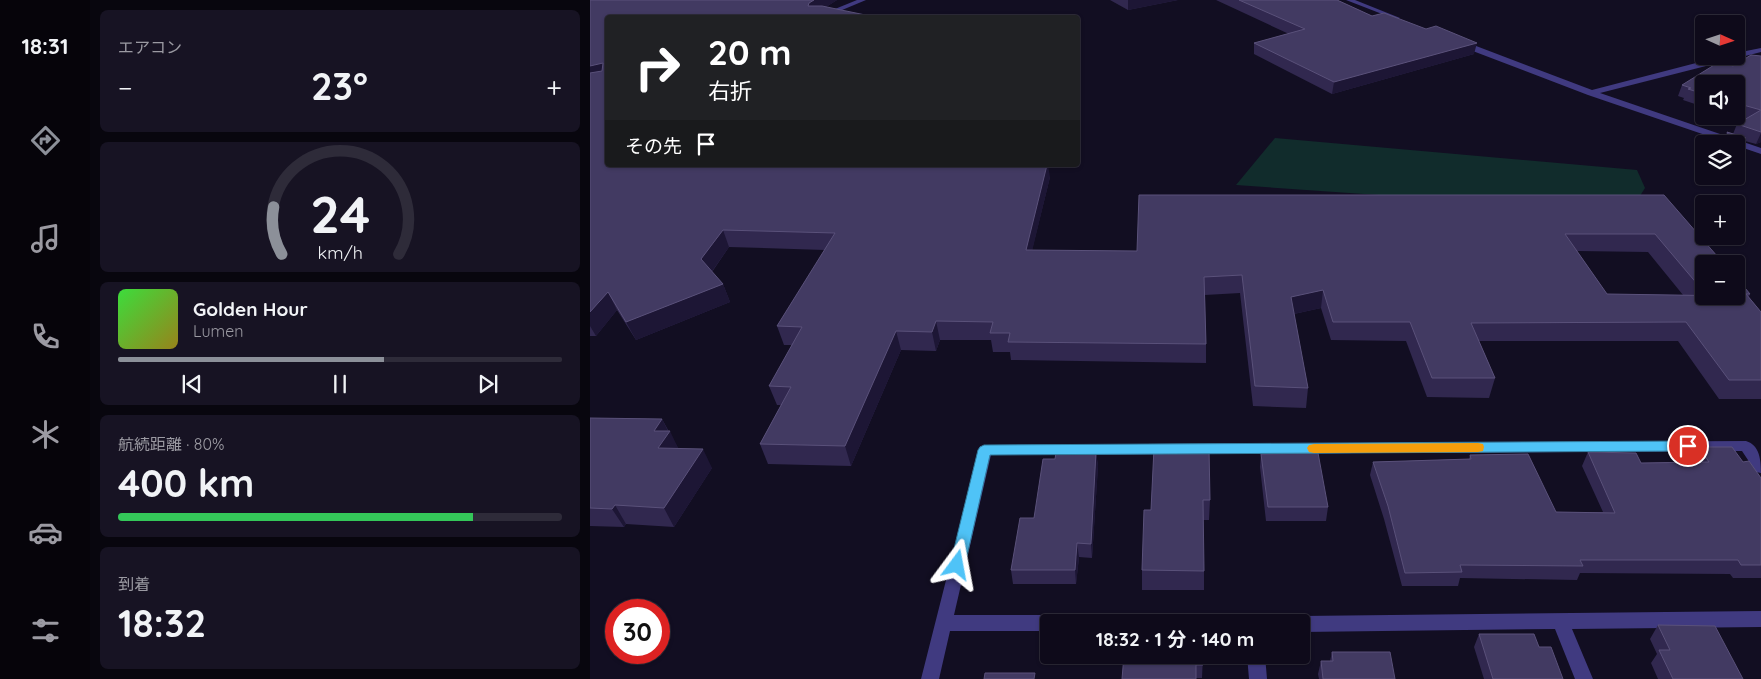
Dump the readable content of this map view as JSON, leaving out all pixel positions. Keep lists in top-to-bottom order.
{
  "north": "right",
  "page": {
    "tabs": "18:31",
    "tile": [
      "エアコン",
      ["航続距離 · 80%", "400 km"],
      ["到着", "18:32"]
    ],
    "map_buttons": ["+", "−"],
    "turn": ["20 m", "右折"],
    "heat": ["−", "23°", "+"],
    "then": "その先",
    "song": ["Golden Hour", "Lumen"],
    "limit": "30",
    "trip": "18:32 · 1 分 · 140 m",
    "gauge": ["24", "km/h"]
  }
}
